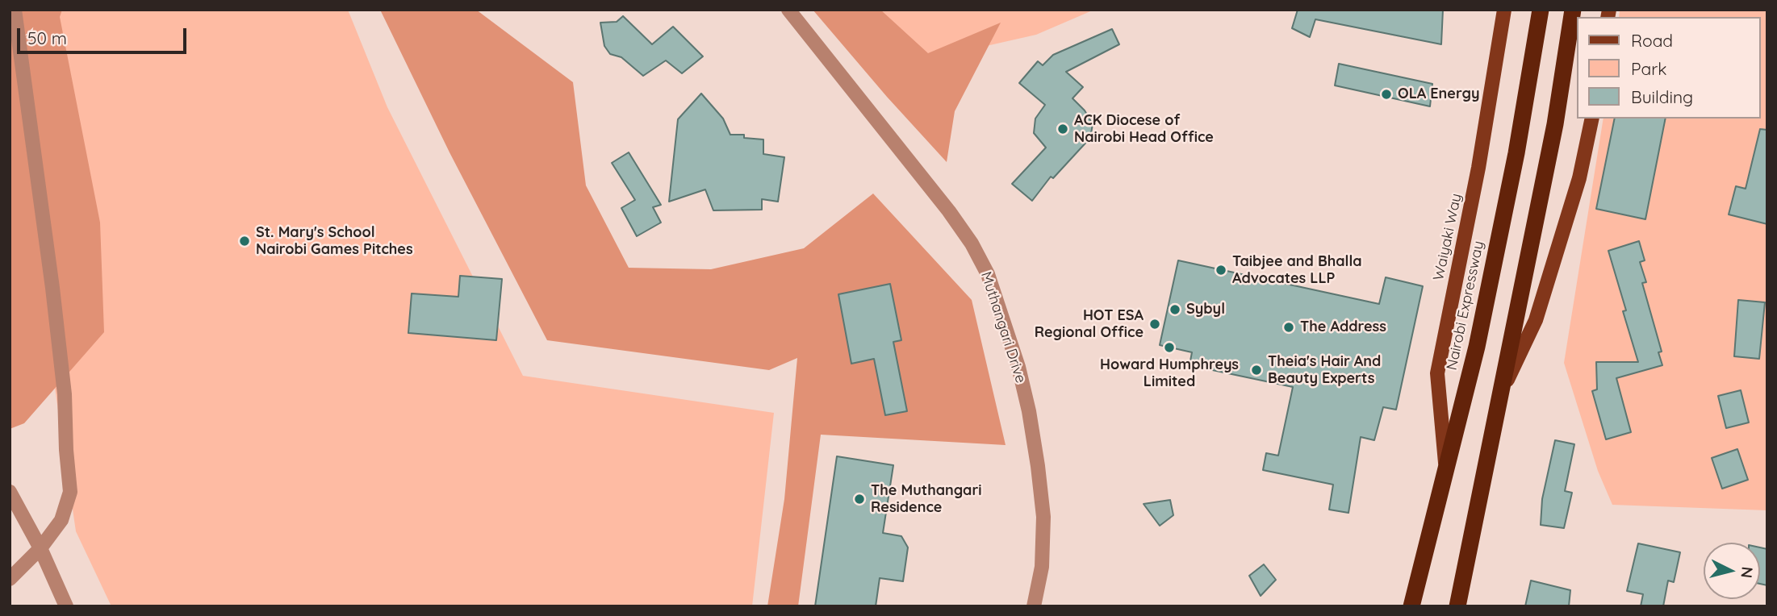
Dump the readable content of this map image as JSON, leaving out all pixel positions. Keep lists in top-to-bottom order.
{
  "streets": {
    "highway": ["Nairobi Expressway"],
    "main road": ["Waiyaki Way"],
    "street": ["Muthangari Drive"]
  },
  "crossings": [
    ["Waiyaki Way", "Nairobi Expressway"]
  ],
  "places": [
    "OLA Energy",
    "ACK Diocese of Nairobi Head Office",
    "St. Mary's School Nairobi Games Pitches",
    "Taibjee and Bhalla Advocates LLP",
    "Sybyl",
    "HOT ESA Regional Office",
    "The Address",
    "Howard Humphreys Limited",
    "Theia's Hair And Beauty Experts",
    "The Muthangari Residence"
  ],
  "legend": ["Road", "Park", "Building"],
  "scale_bar": "50 m",
  "north": "right"
}
